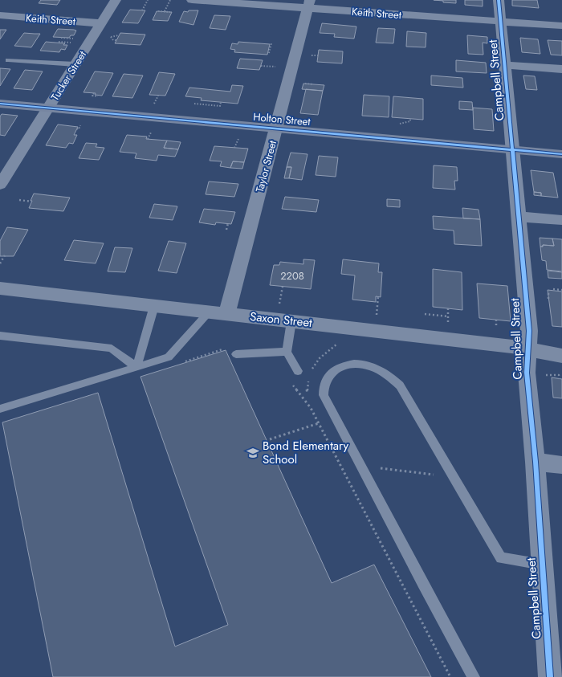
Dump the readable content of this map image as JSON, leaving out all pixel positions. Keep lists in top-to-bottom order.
{
  "streets": {
    "street": [
      "Keith Street",
      "Tucker Street",
      "Campbell Street",
      "Holton Street",
      "Taylor Street",
      "Saxon Street"
    ]
  },
  "crossings": [
    ["Keith Street", "Tucker Street"],
    ["Keith Street", "Campbell Street"],
    ["Keith Street", "Taylor Street"],
    ["Tucker Street", "Holton Street"],
    ["Campbell Street", "Holton Street"],
    ["Campbell Street", "Saxon Street"],
    ["Holton Street", "Taylor Street"],
    ["Taylor Street", "Saxon Street"]
  ],
  "places": {
    "school or university": ["Bond Elementary School"]
  },
  "house_numbers": ["2208"]
}
